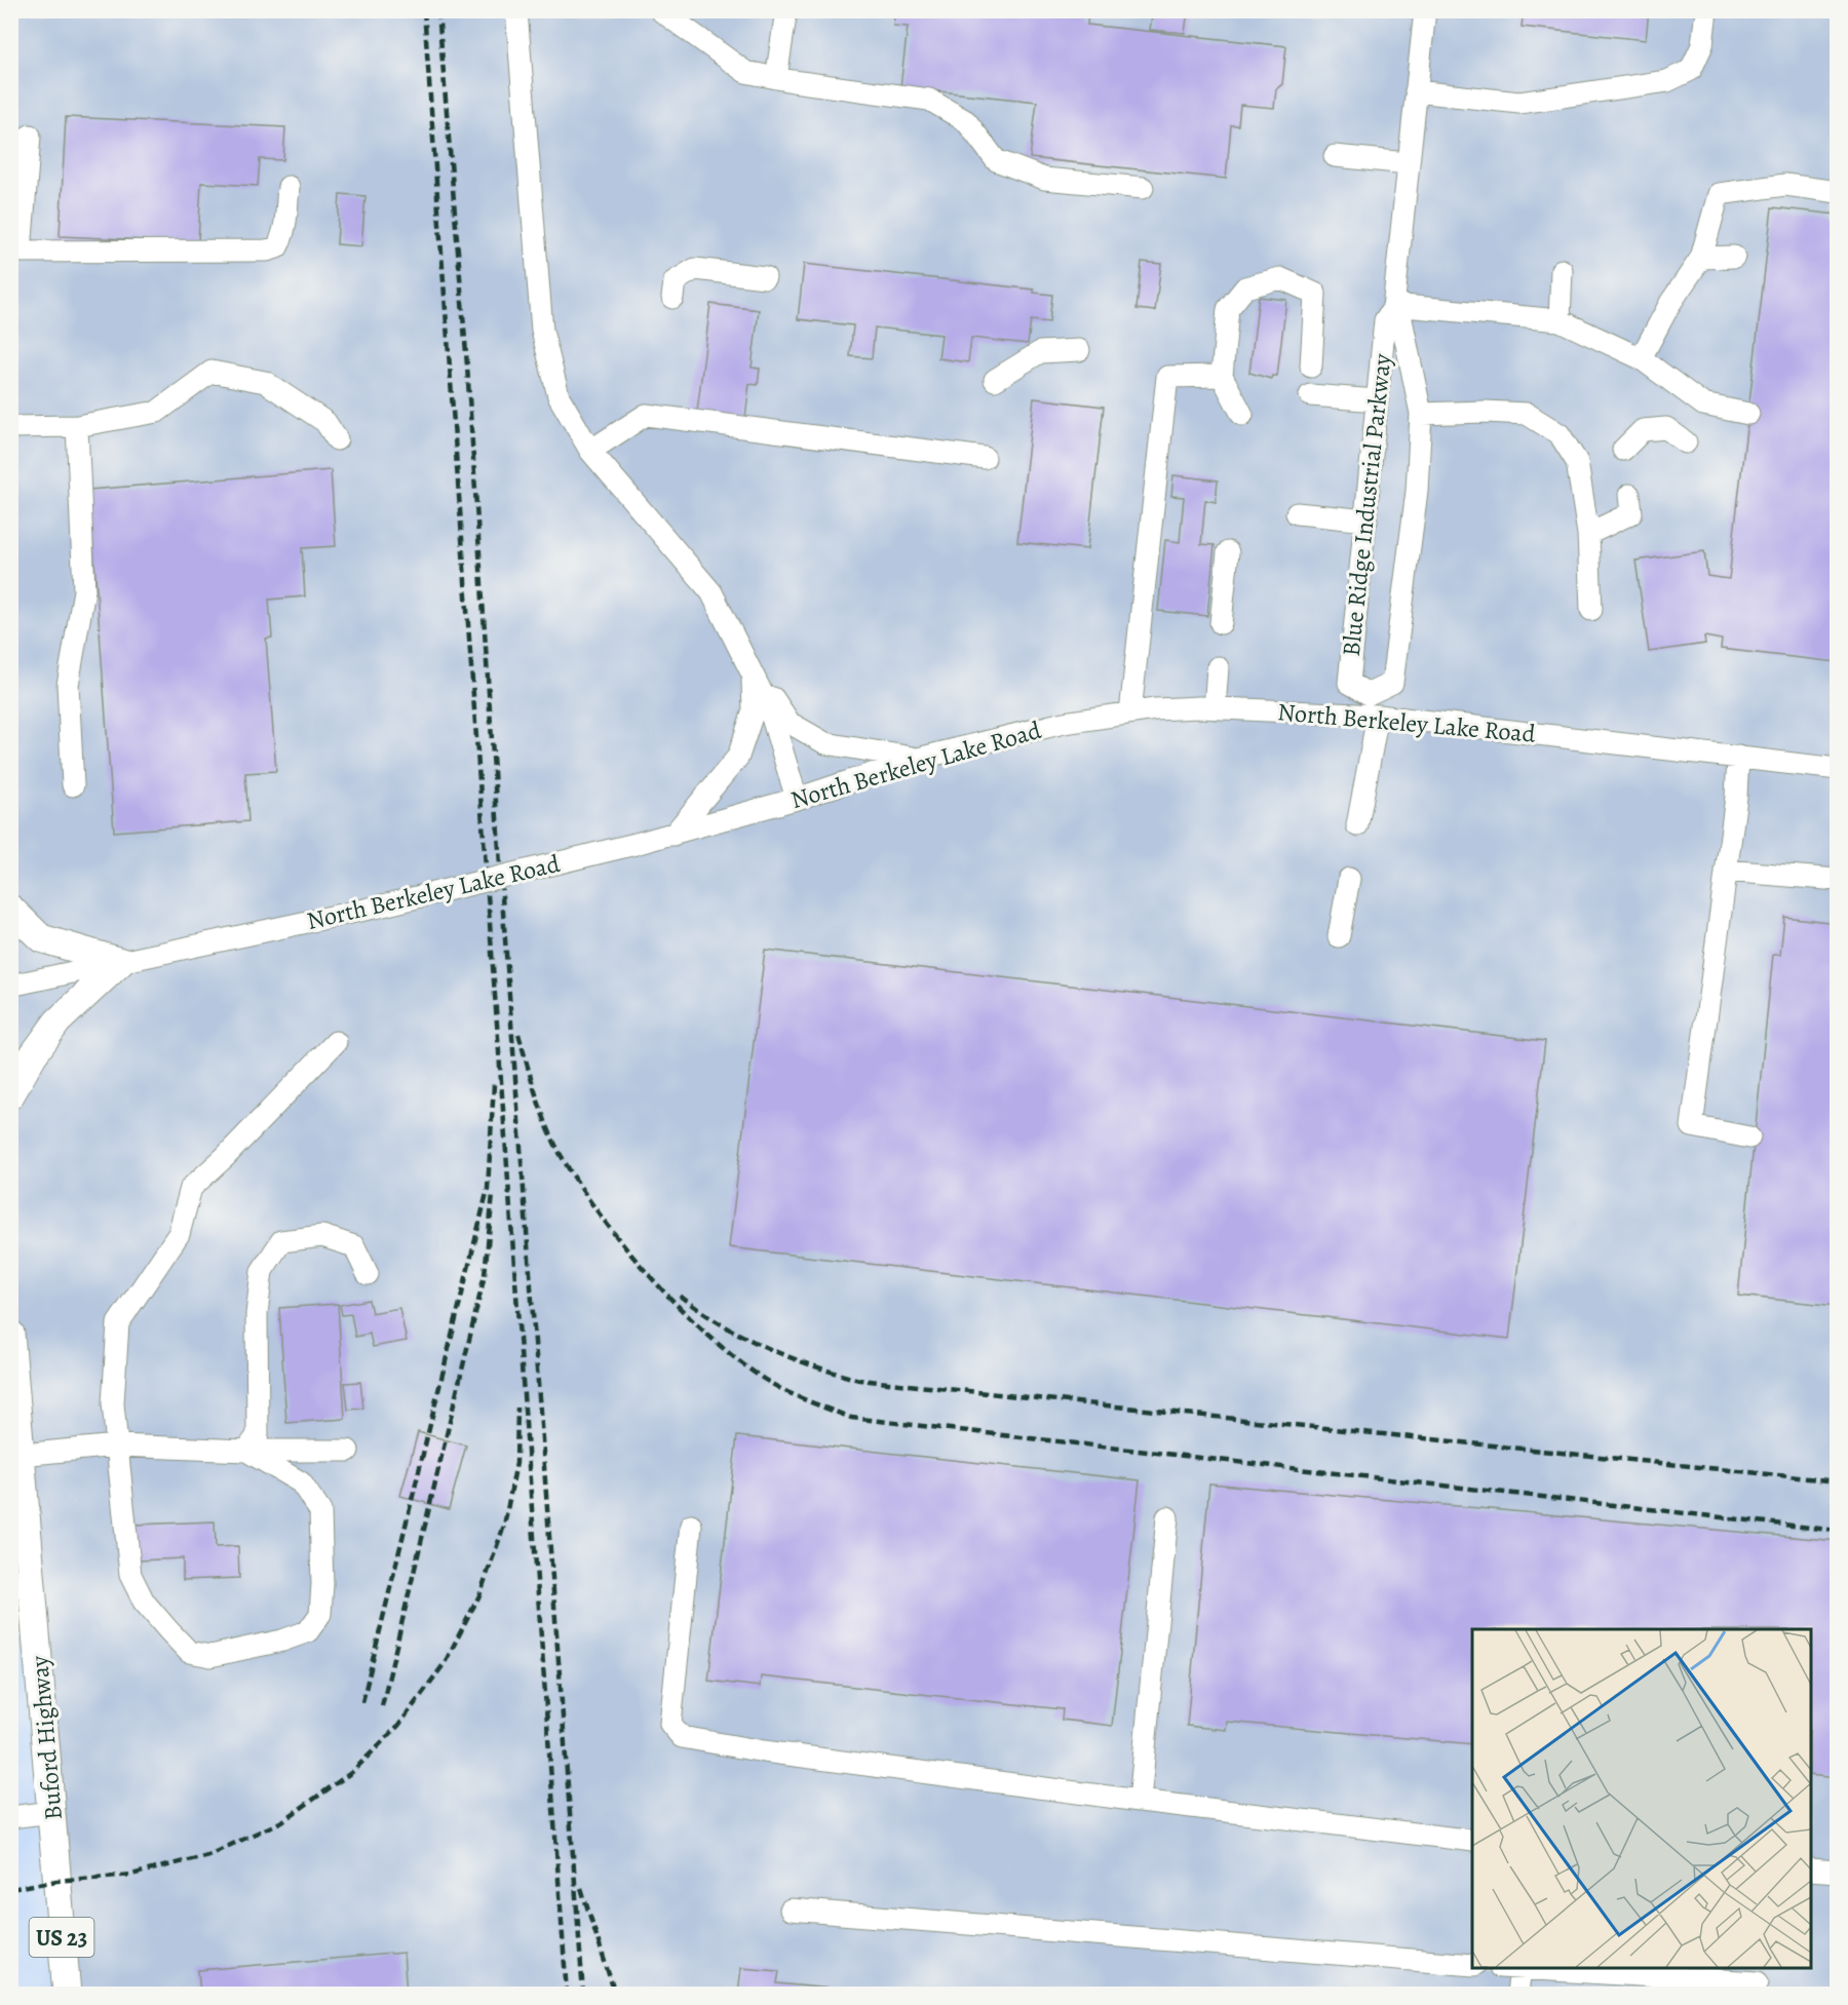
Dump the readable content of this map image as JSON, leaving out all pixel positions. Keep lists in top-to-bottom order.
{
  "streets": {
    "main road": ["Buford Highway", "US 23"],
    "street": ["Blue Ridge Industrial Parkway", "North Berkeley Lake Road"]
  },
  "crossings": [
    ["Blue Ridge Industrial Parkway", "North Berkeley Lake Road"]
  ]
}
